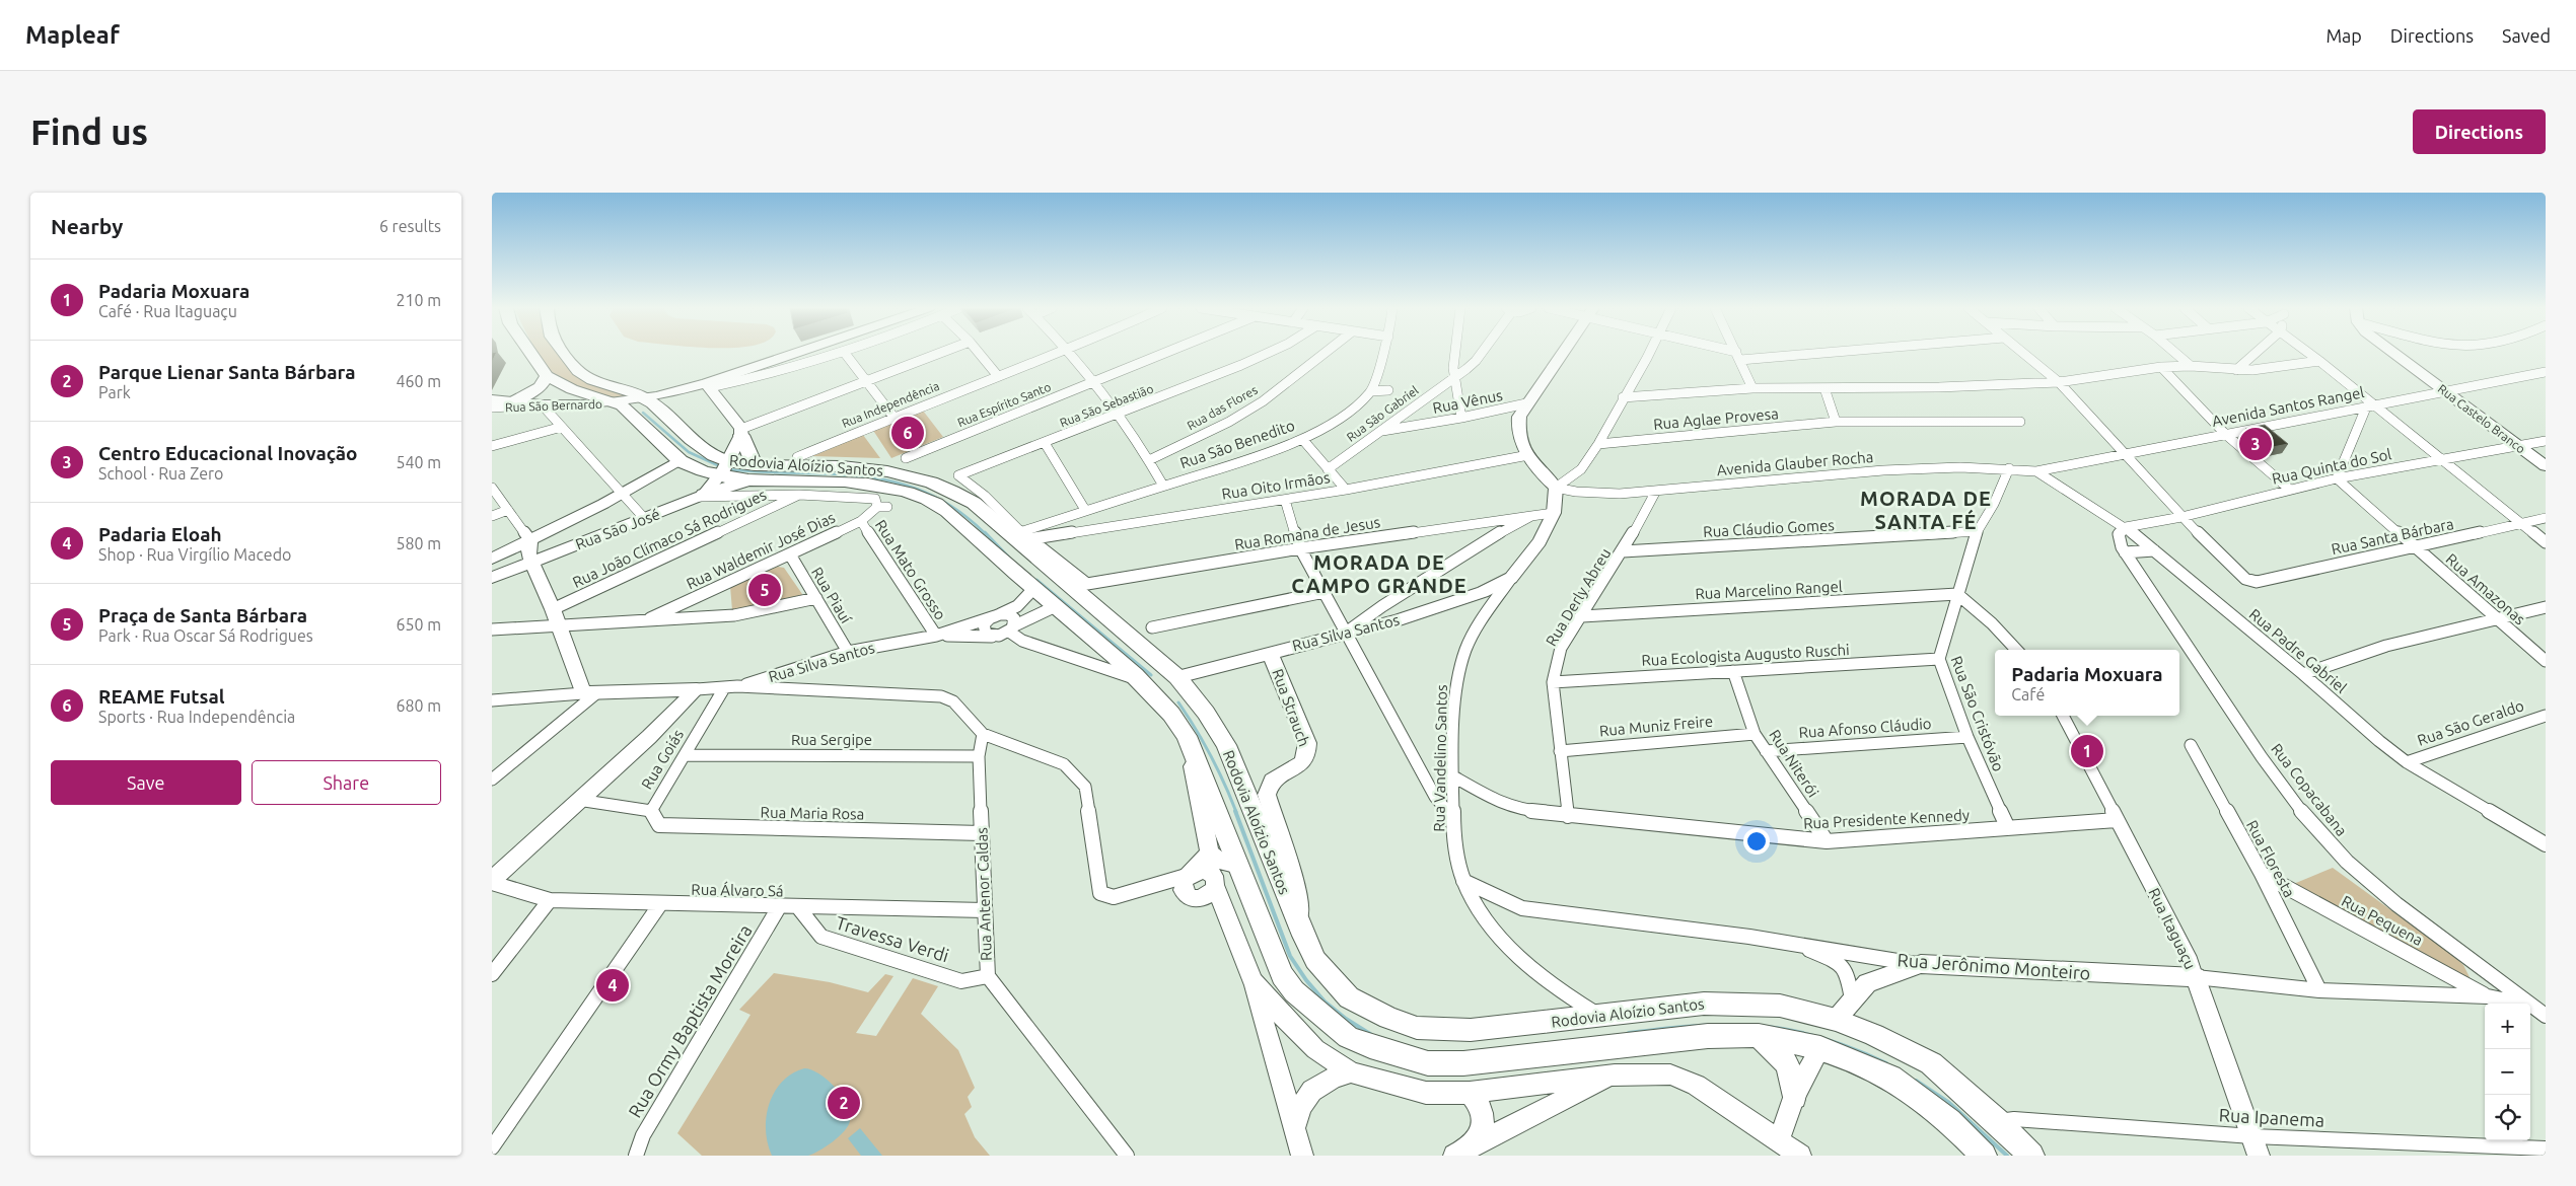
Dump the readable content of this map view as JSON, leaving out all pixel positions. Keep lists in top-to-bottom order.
{
  "streets": {
    "main road": ["Rodovia Aloízio Santos"],
    "street": [
      "Rua Vênus",
      "Rua Independência",
      "Rua Espírito Santo",
      "Rua São Bernardo",
      "Rua São Sebastião",
      "Avenida Santos Rangel",
      "Rua das Flores",
      "Rua São Gabriel",
      "Rua Aglae Provesa",
      "Rua Castelo Branco",
      "Rua São Benedito",
      "Avenida Glauber Rocha",
      "Rua Quinta do Sol",
      "Rua Oito Irmãos",
      "Rua Cláudio Gomes",
      "Rua São José",
      "Rua Romana de Jesus",
      "Rua Santa Bárbara",
      "Rua João Clímaco Sá Rodrigues",
      "Rua Waldemir José Dias",
      "Rua Mato Grosso",
      "Rua Amazonas",
      "Rua Marcelino Rangel",
      "Rua Piauí",
      "Rua Derly Abreu",
      "Rua Silva Santos",
      "Rua Padre Gabriel",
      "Rua Ecologista Augusto Ruschi",
      "Rua Strauch",
      "Rua São Cristóvão",
      "Rua São Geraldo",
      "Rua Muniz Freire",
      "Rua Afonso Cláudio",
      "Rua Sergipe",
      "Rua Vandelino Santos",
      "Rua Goiás",
      "Rua Niterói",
      "Rua Copacabana",
      "Rua Maria Rosa",
      "Rua Presidente Kennedy",
      "Rua Floresta",
      "Rua Álvaro Sá",
      "Rua Antenor Caldas",
      "Rua Pequena",
      "Rua Itaguaçu",
      "Travessa Verdi",
      "Rua Jerônimo Monteiro",
      "Rua Ormy Baptista Moreira",
      "Rua Ipanema"
    ]
  },
  "crossings": [
    ["Rua Vênus", "Rua São Gabriel"],
    ["Rua São Bernardo", "Rodovia Aloízio Santos"],
    ["Rua São Sebastião", "Rua São Benedito"],
    ["Rua São Sebastião", "Rua Oito Irmãos"],
    ["Rua São Sebastião", "Rua Romana de Jesus"],
    ["Avenida Santos Rangel", "Rua Castelo Branco"],
    ["Avenida Santos Rangel", "Avenida Glauber Rocha"],
    ["Avenida Santos Rangel", "Rua Padre Gabriel"],
    ["Rua Castelo Branco", "Rua Quinta do Sol"],
    ["Rua São Benedito", "Rua Oito Irmãos"],
    ["Rua São Benedito", "Rua Romana de Jesus"],
    ["Avenida Glauber Rocha", "Rua Derly Abreu"],
    ["Avenida Glauber Rocha", "Rua Padre Gabriel"],
    ["Avenida Glauber Rocha", "Rua São Cristóvão"],
    ["Rodovia Aloízio Santos", "Rua São José"],
    ["Rodovia Aloízio Santos", "Rua Silva Santos"],
    ["Rodovia Aloízio Santos", "Rua Strauch"],
    ["Rodovia Aloízio Santos", "Rua Vandelino Santos"],
    ["Rodovia Aloízio Santos", "Rua Ipanema"],
    ["Rua Quinta do Sol", "Rua Santa Bárbara"],
    ["Rua Quinta do Sol", "Rua Amazonas"],
    ["Rua Quinta do Sol", "Rua Padre Gabriel"],
    ["Rua Quinta do Sol", "Rua Copacabana"],
    ["Rua Oito Irmãos", "Rua Romana de Jesus"],
    ["Rua Cláudio Gomes", "Rua Derly Abreu"],
    ["Rua Cláudio Gomes", "Rua São Cristóvão"],
    ["Rua Santa Bárbara", "Rua Amazonas"],
    ["Rua João Clímaco Sá Rodrigues", "Rua Waldemir José Dias"],
    ["Rua Waldemir José Dias", "Rua Mato Grosso"],
    ["Rua Waldemir José Dias", "Rua Piauí"],
    ["Rua Mato Grosso", "Rua Silva Santos"],
    ["Rua Marcelino Rangel", "Rua Derly Abreu"],
    ["Rua Marcelino Rangel", "Rua São Cristóvão"],
    ["Rua Piauí", "Rua Silva Santos"],
    ["Rua Derly Abreu", "Rua Ecologista Augusto Ruschi"],
    ["Rua Derly Abreu", "Rua Muniz Freire"],
    ["Rua Derly Abreu", "Rua Presidente Kennedy"],
    ["Rua Silva Santos", "Rua Strauch"],
    ["Rua Silva Santos", "Rua Vandelino Santos"],
    ["Rua Padre Gabriel", "Rua São Geraldo"],
    ["Rua Padre Gabriel", "Rua Copacabana"],
    ["Rua Ecologista Augusto Ruschi", "Rua São Cristóvão"],
    ["Rua Ecologista Augusto Ruschi", "Rua Niterói"],
    ["Rua São Cristóvão", "Rua Afonso Cláudio"],
    ["Rua São Cristóvão", "Rua Presidente Kennedy"],
    ["Rua Muniz Freire", "Rua Niterói"],
    ["Rua Afonso Cláudio", "Rua Niterói"],
    ["Rua Sergipe", "Rua Goiás"],
    ["Rua Sergipe", "Rua Antenor Caldas"],
    ["Rua Vandelino Santos", "Rua Presidente Kennedy"],
    ["Rua Vandelino Santos", "Rua Jerônimo Monteiro"],
    ["Rua Goiás", "Rua Maria Rosa"],
    ["Rua Niterói", "Rua Presidente Kennedy"],
    ["Rua Copacabana", "Rua Jerônimo Monteiro"],
    ["Rua Maria Rosa", "Rua Antenor Caldas"],
    ["Rua Presidente Kennedy", "Rua Itaguaçu"],
    ["Rua Floresta", "Rua Pequena"],
    ["Rua Floresta", "Rua Jerônimo Monteiro"],
    ["Rua Álvaro Sá", "Rua Antenor Caldas"],
    ["Rua Álvaro Sá", "Travessa Verdi"],
    ["Rua Álvaro Sá", "Rua Ormy Baptista Moreira"],
    ["Rua Antenor Caldas", "Travessa Verdi"],
    ["Rua Pequena", "Rua Jerônimo Monteiro"],
    ["Rua Itaguaçu", "Rua Jerônimo Monteiro"],
    ["Rua Itaguaçu", "Rua Ipanema"]
  ],
  "districts": ["MORADA DE SANTA FÉ", "MORADA DE CAMPO GRANDE"],
  "page": {
    "header": "Mapleaf",
    "nav": ["Map", "Directions", "Saved"],
    "buttons": [
      "Directions",
      ["Save", "Share"]
    ],
    "title": "Find us",
    "heading": ["Nearby", "6 results"],
    "list": [
      {
        "mark": "1",
        "name": "Padaria Moxuara",
        "note": "Café · Rua Itaguaçu",
        "value": "210 m"
      },
      {
        "mark": "2",
        "name": "Parque Lienar Santa Bárbara",
        "note": "Park",
        "value": "460 m"
      },
      {
        "mark": "3",
        "name": "Centro Educacional Inovação",
        "note": "School · Rua Zero",
        "value": "540 m"
      },
      {
        "mark": "4",
        "name": "Padaria Eloah",
        "note": "Shop · Rua Virgílio Macedo",
        "value": "580 m"
      },
      {
        "mark": "5",
        "name": "Praça de Santa Bárbara",
        "note": "Park · Rua Oscar Sá Rodrigues",
        "value": "650 m"
      },
      {
        "mark": "6",
        "name": "REAME Futsal",
        "note": "Sports · Rua Independência",
        "value": "680 m"
      }
    ],
    "pins": [
      "6",
      "3",
      "5",
      "1",
      "4",
      "2"
    ],
    "popup": ["Padaria Moxuara", "Café"],
    "map_buttons": ["+", "−"]
  }
}
